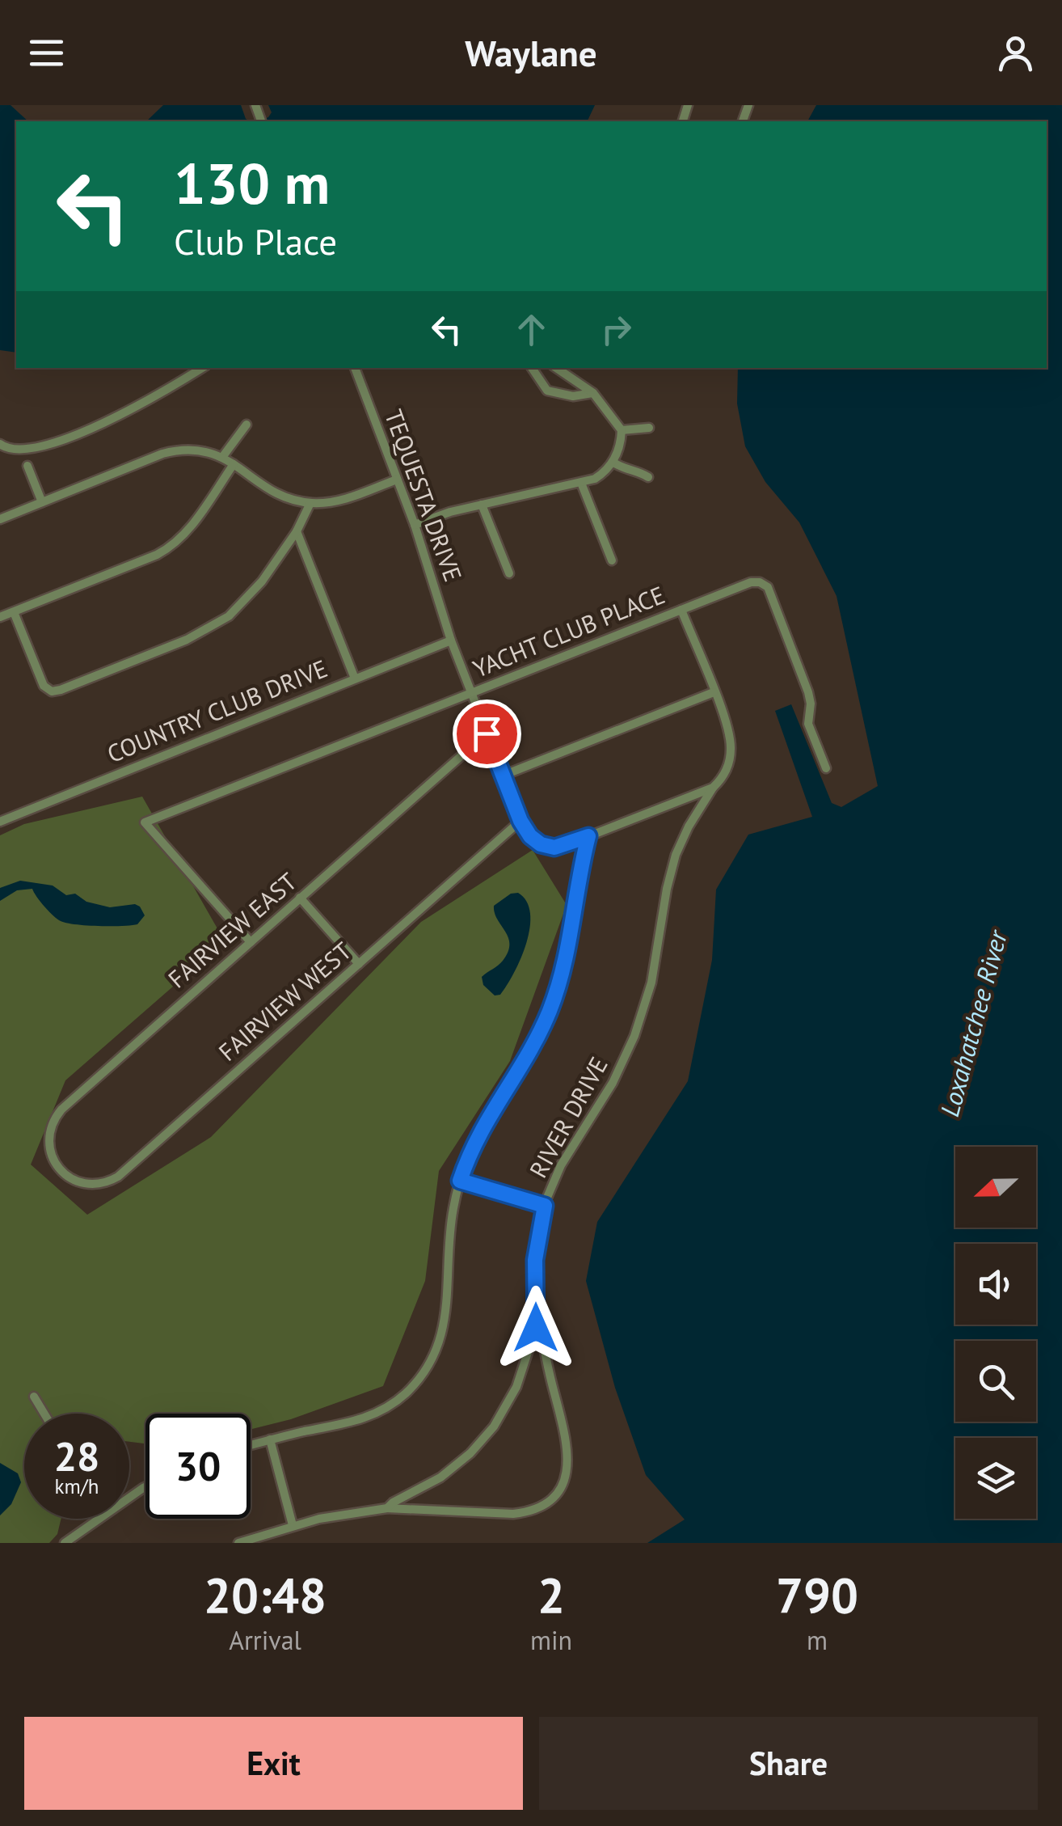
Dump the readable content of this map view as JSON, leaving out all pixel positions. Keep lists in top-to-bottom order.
{
  "streets": {
    "street": [
      "TEQUESTA DRIVE",
      "YACHT CLUB PLACE",
      "COUNTRY CLUB DRIVE",
      "FAIRVIEW EAST",
      "FAIRVIEW WEST",
      "RIVER DRIVE"
    ]
  },
  "crossings": [
    ["TEQUESTA DRIVE", "YACHT CLUB PLACE"],
    ["TEQUESTA DRIVE", "COUNTRY CLUB DRIVE"],
    ["TEQUESTA DRIVE", "FAIRVIEW EAST"],
    ["TEQUESTA DRIVE", "FAIRVIEW WEST"],
    ["YACHT CLUB PLACE", "FAIRVIEW EAST"],
    ["FAIRVIEW EAST", "FAIRVIEW WEST"]
  ],
  "water": ["Loxahatchee River"],
  "north": "left",
  "page": {
    "header": "Waylane",
    "turn": ["130 m", "Club Place"],
    "speed": "28 km/h",
    "limit": "30",
    "eta": [
      "20:48",
      "Arrival",
      "2",
      "min",
      "790",
      "m"
    ],
    "buttons": ["Exit", "Share"]
  }
}
